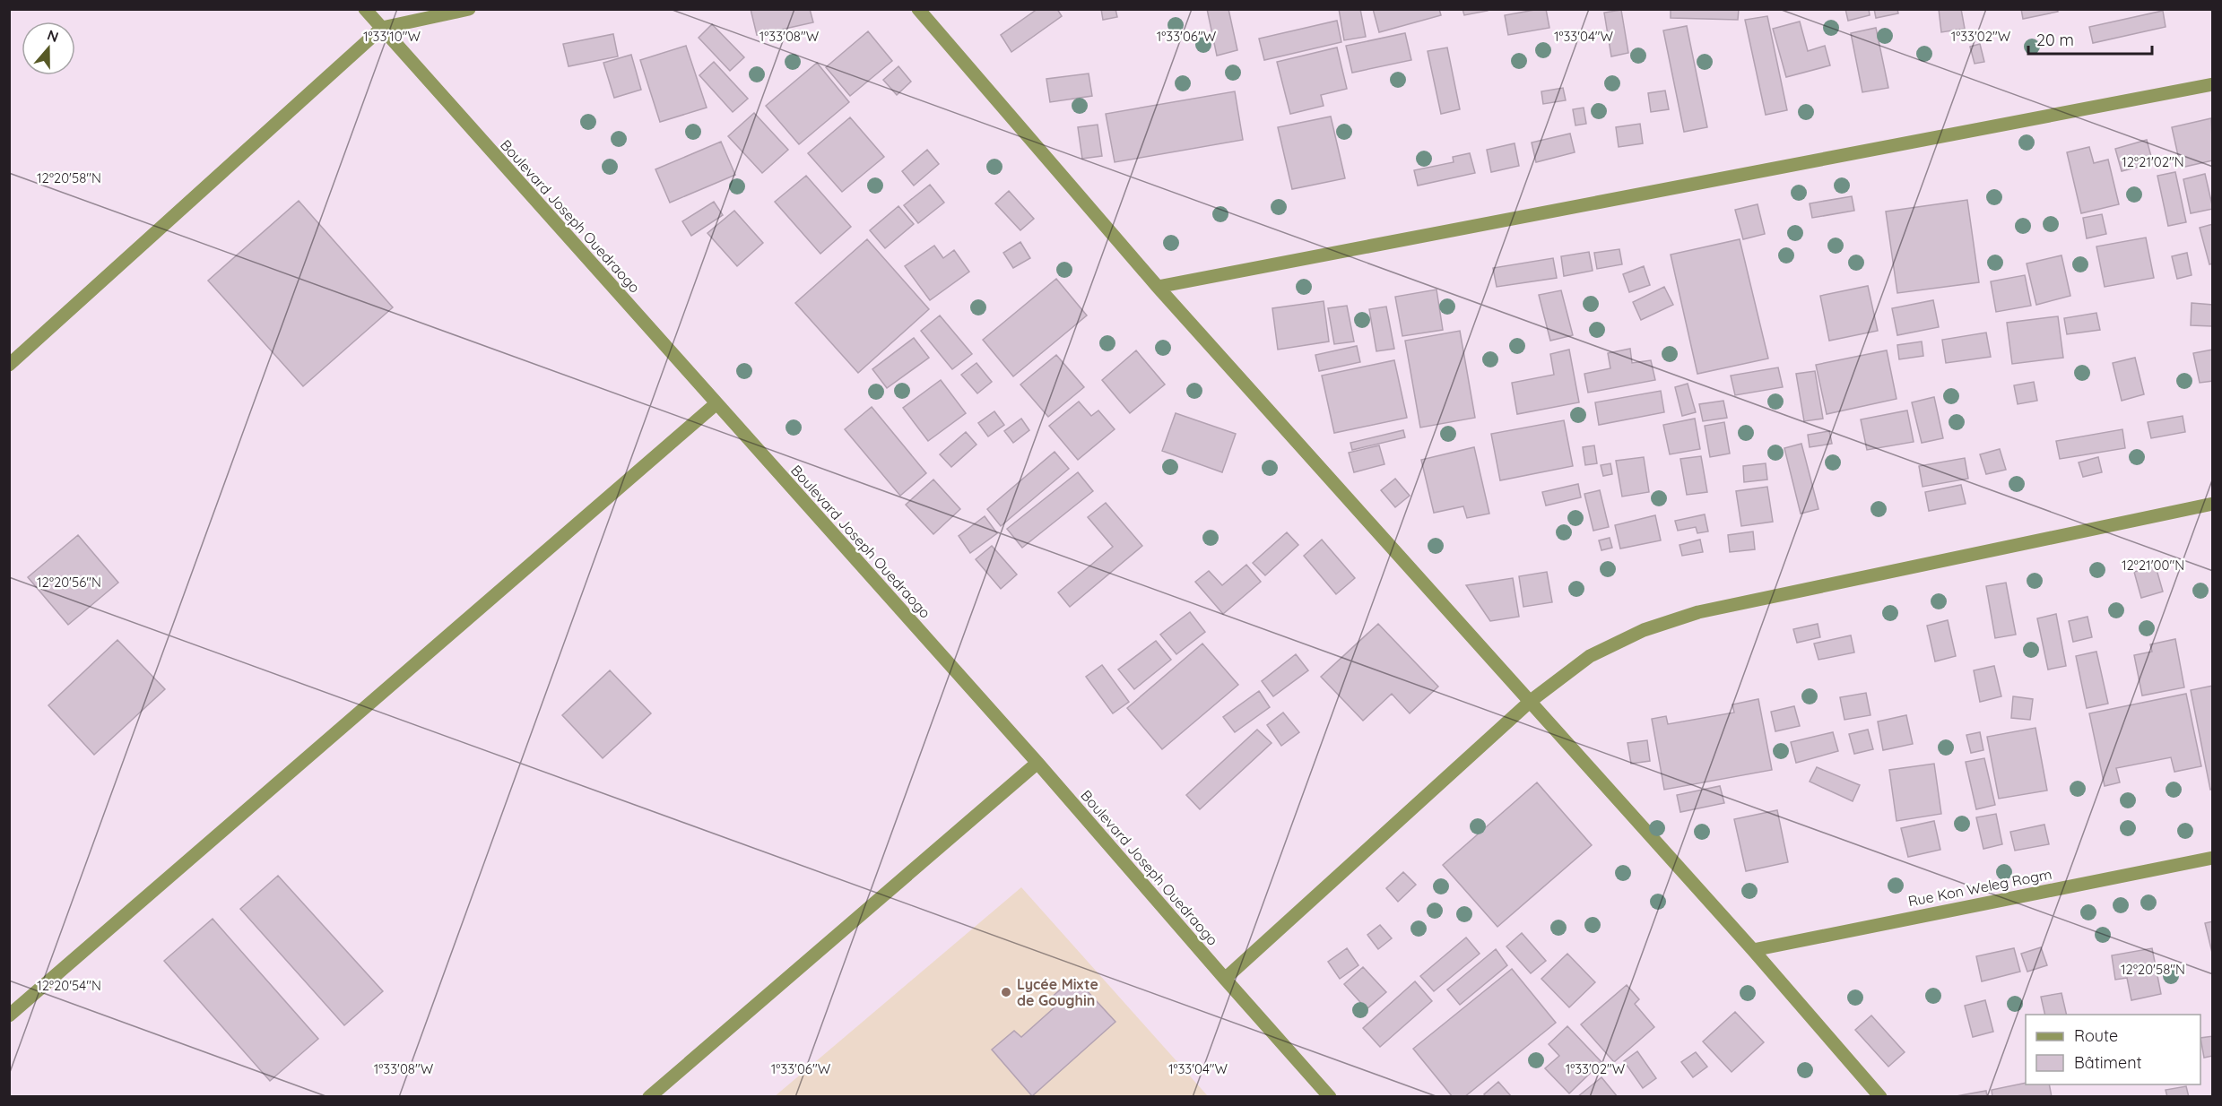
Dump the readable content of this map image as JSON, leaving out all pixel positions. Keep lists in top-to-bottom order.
{
  "streets": {
    "street": ["Boulevard Joseph Ouedraogo", "Rue Kon Weleg Rogm"]
  },
  "places": ["Lycée Mixte de Goughin"],
  "legend": ["Route", "Bâtiment"],
  "scale_bar": "20 m",
  "north": "top",
  "coordinates": [
    "1°33'08\"W",
    "1°33'06\"W",
    "1°33'04\"W",
    "1°33'02\"W",
    "1°33'10\"W",
    "12°21'02\"N",
    "12°20'58\"N",
    "12°21'00\"N",
    "12°20'56\"N",
    "12°20'54\"N"
  ]
}
